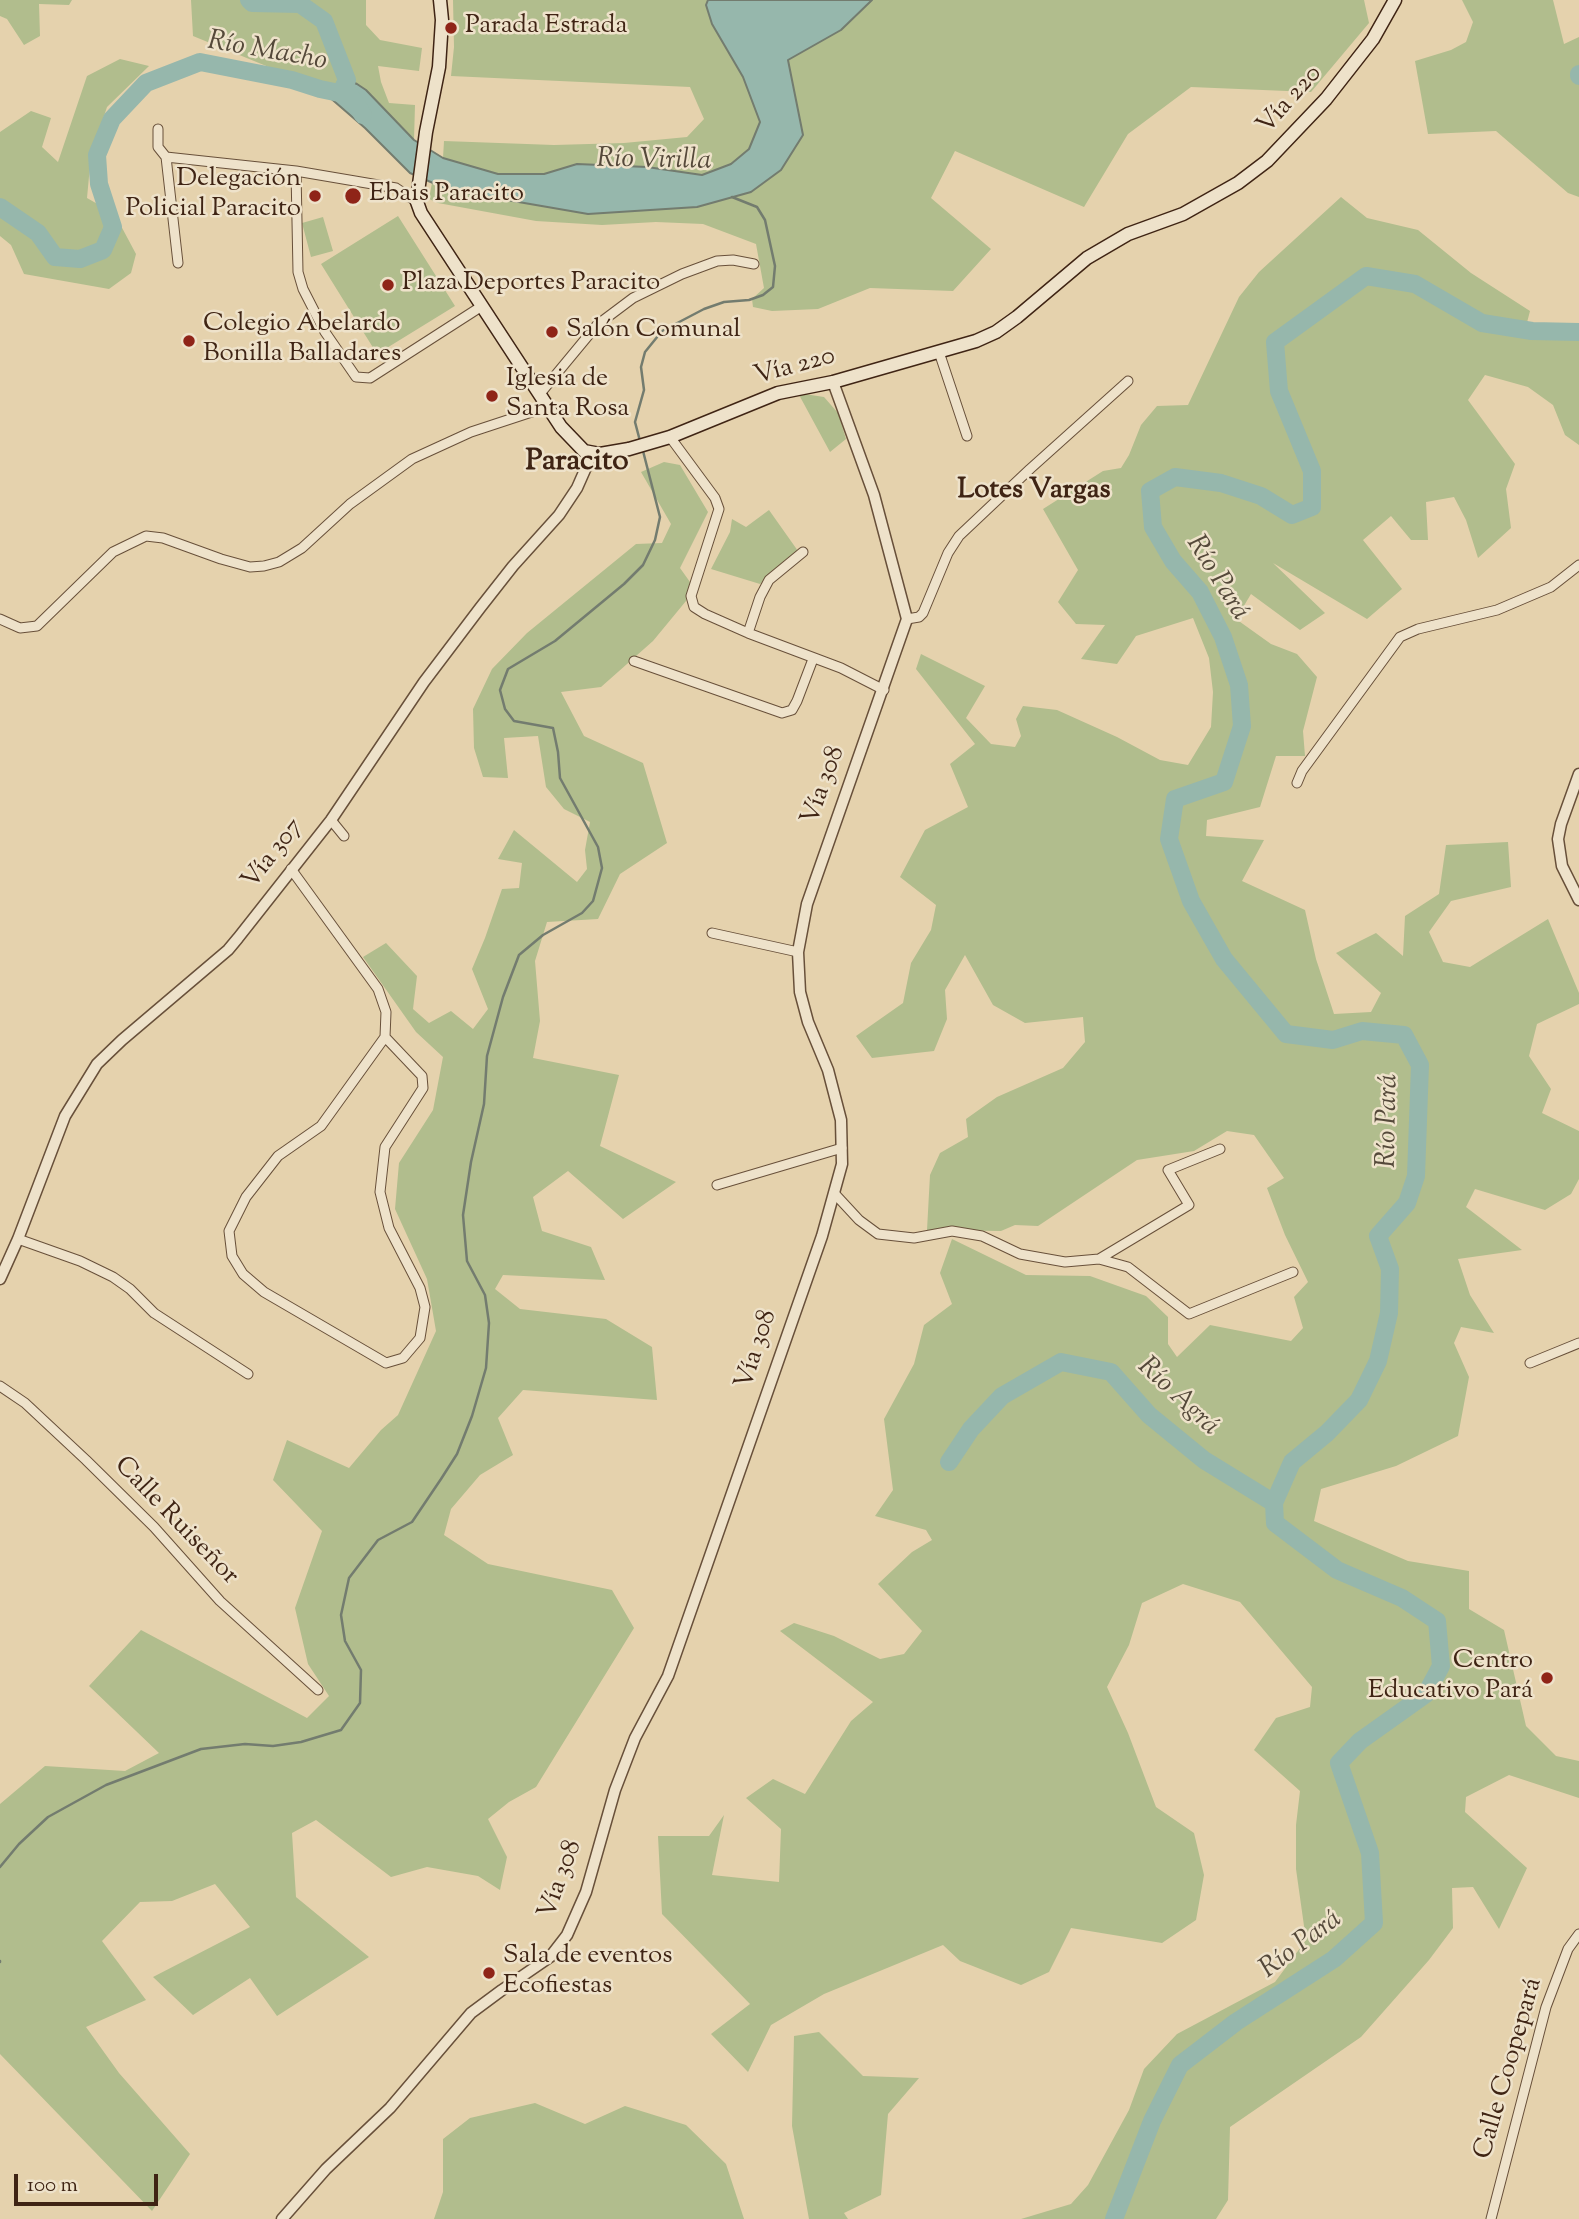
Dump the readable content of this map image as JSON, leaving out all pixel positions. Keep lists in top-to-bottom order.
{
  "streets": {
    "main road": ["Vía 220"],
    "street": [
      "Vía 308",
      "Vía 307",
      "Calle Ruiseñor",
      "Calle Coopepará"
    ]
  },
  "crossings": [
    ["Vía 220", "Vía 307"]
  ],
  "districts": ["Paracito", "Lotes Vargas"],
  "water": [
    "Río Macho",
    "Río Virilla",
    "Río Pará",
    "Río Agrá"
  ],
  "places": [
    "Parada Estrada",
    "Delegación Policial Paracito",
    "Ebais Paracito",
    "Plaza Deportes Paracito",
    "Salón Comunal",
    "Colegio Abelardo Bonilla Balladares",
    "Iglesia de Santa Rosa",
    "Centro Educativo Pará",
    "Sala de eventos Ecofiestas"
  ],
  "scale_bar": "100 m"
}
